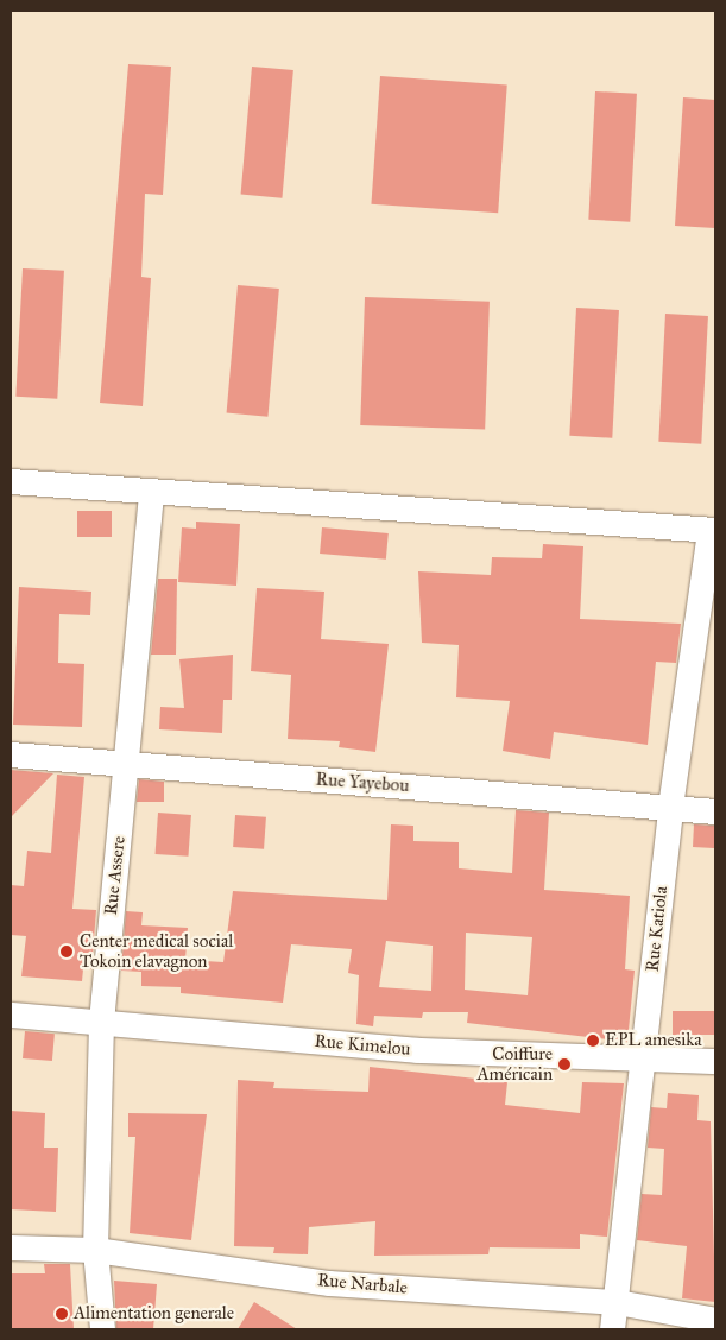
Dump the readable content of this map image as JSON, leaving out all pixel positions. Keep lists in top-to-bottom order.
{
  "streets": {
    "street": [
      "Rue Yayebou",
      "Rue Assere",
      "Rue Katiola",
      "Rue Kimelou",
      "Rue Narbale"
    ]
  },
  "crossings": [
    ["Rue Yayebou", "Rue Assere"],
    ["Rue Yayebou", "Rue Katiola"],
    ["Rue Assere", "Rue Kimelou"],
    ["Rue Assere", "Rue Narbale"],
    ["Rue Katiola", "Rue Kimelou"],
    ["Rue Katiola", "Rue Narbale"]
  ],
  "places": [
    "Center medical social Tokoin elavagnon",
    "EPL amesika",
    "Coiffure Américain",
    "Alimentation generale"
  ]
}
